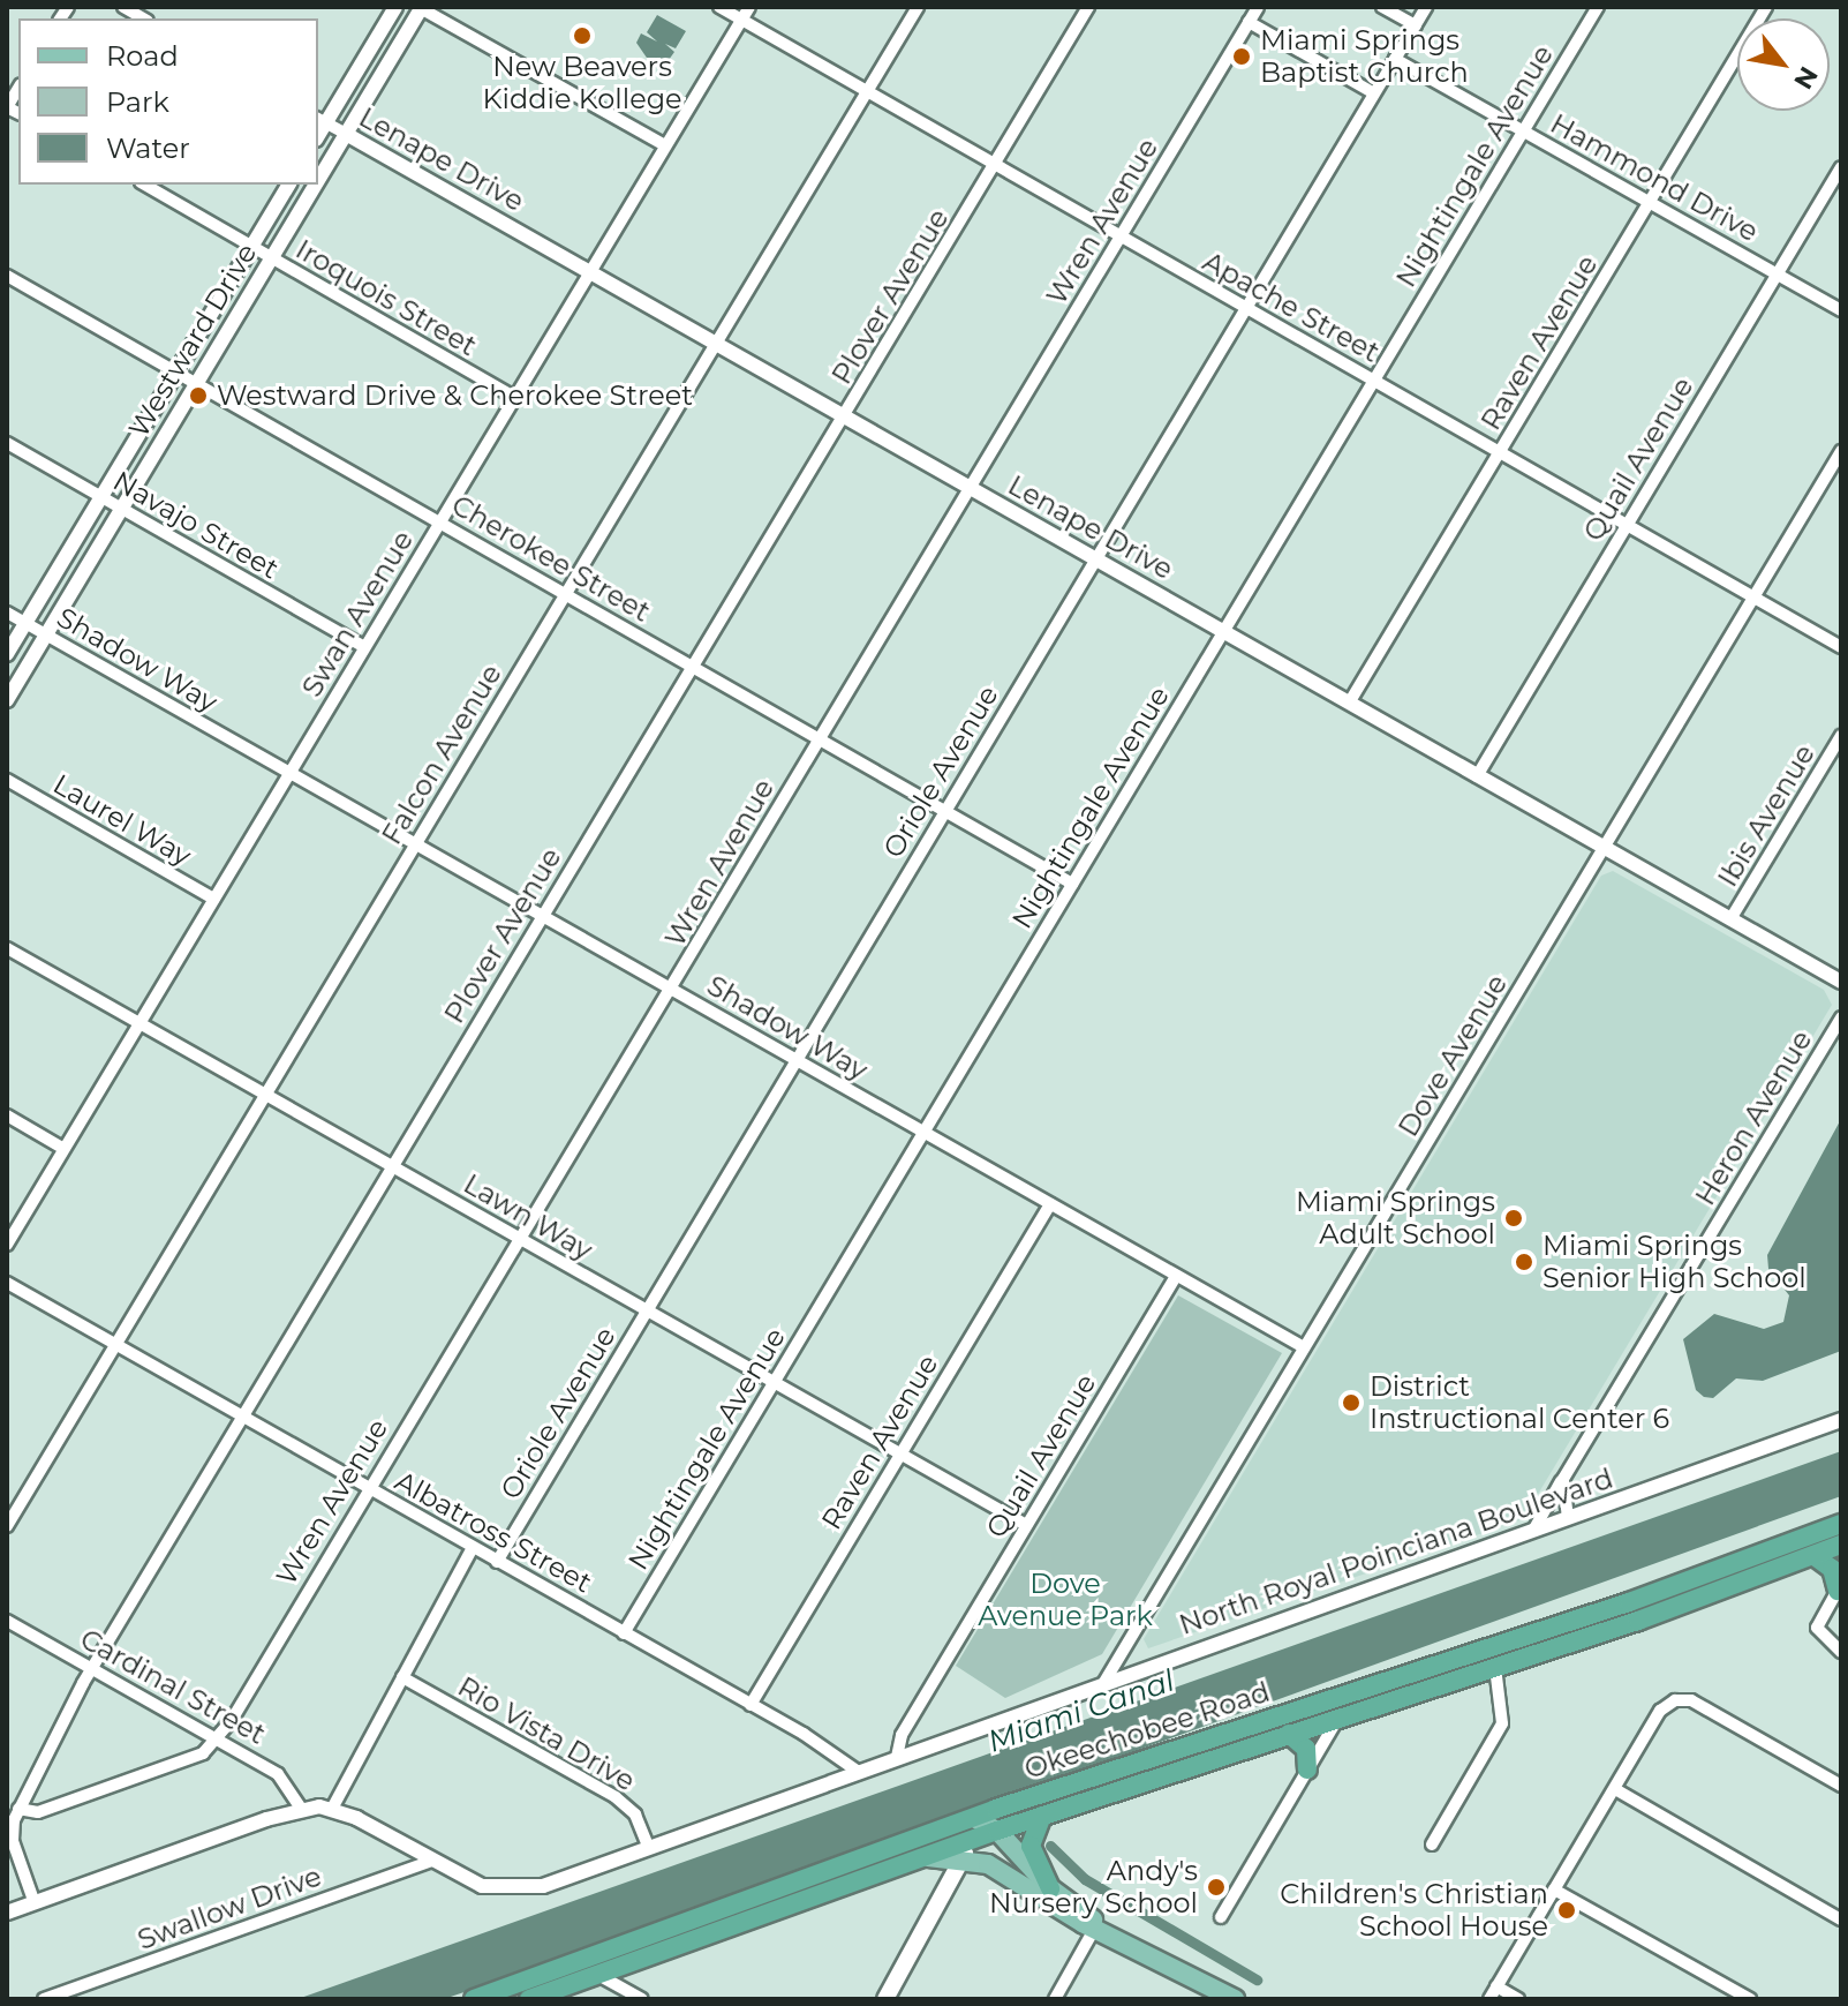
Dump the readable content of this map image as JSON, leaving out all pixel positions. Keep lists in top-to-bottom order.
{
  "streets": {
    "highway": ["Okeechobee Road"],
    "street": [
      "Lenape Drive",
      "Nightingale Avenue",
      "Hammond Drive",
      "Wren Avenue",
      "Plover Avenue",
      "Iroquois Street",
      "Apache Street",
      "Westward Drive",
      "Raven Avenue",
      "Quail Avenue",
      "Navajo Street",
      "Cherokee Street",
      "Swan Avenue",
      "Shadow Way",
      "Falcon Avenue",
      "Oriole Avenue",
      "Ibis Avenue",
      "Laurel Way",
      "Dove Avenue",
      "Heron Avenue",
      "Lawn Way",
      "Albatross Street",
      "North Royal Poinciana Boulevard",
      "Cardinal Street",
      "Rio Vista Drive",
      "Swallow Drive"
    ]
  },
  "crossings": [
    ["Lenape Drive", "Nightingale Avenue"],
    ["Lenape Drive", "Wren Avenue"],
    ["Lenape Drive", "Plover Avenue"],
    ["Lenape Drive", "Westward Drive"],
    ["Lenape Drive", "Raven Avenue"],
    ["Lenape Drive", "Quail Avenue"],
    ["Lenape Drive", "Swan Avenue"],
    ["Lenape Drive", "Falcon Avenue"],
    ["Lenape Drive", "Oriole Avenue"],
    ["Lenape Drive", "Ibis Avenue"],
    ["Lenape Drive", "Dove Avenue"],
    ["Nightingale Avenue", "Hammond Drive"],
    ["Nightingale Avenue", "Apache Street"],
    ["Nightingale Avenue", "Cherokee Street"],
    ["Nightingale Avenue", "Shadow Way"],
    ["Nightingale Avenue", "Lawn Way"],
    ["Nightingale Avenue", "Albatross Street"],
    ["Hammond Drive", "Raven Avenue"],
    ["Hammond Drive", "Quail Avenue"],
    ["Hammond Drive", "Oriole Avenue"],
    ["Wren Avenue", "Apache Street"],
    ["Wren Avenue", "Cherokee Street"],
    ["Wren Avenue", "Shadow Way"],
    ["Wren Avenue", "Lawn Way"],
    ["Wren Avenue", "Albatross Street"],
    ["Wren Avenue", "Cardinal Street"],
    ["Plover Avenue", "Apache Street"],
    ["Plover Avenue", "Cherokee Street"],
    ["Plover Avenue", "Shadow Way"],
    ["Plover Avenue", "Lawn Way"],
    ["Plover Avenue", "Albatross Street"],
    ["Plover Avenue", "Cardinal Street"],
    ["Iroquois Street", "Westward Drive"],
    ["Iroquois Street", "Swan Avenue"],
    ["Apache Street", "Raven Avenue"],
    ["Apache Street", "Quail Avenue"],
    ["Apache Street", "Swan Avenue"],
    ["Apache Street", "Falcon Avenue"],
    ["Apache Street", "Oriole Avenue"],
    ["Apache Street", "Dove Avenue"],
    ["Westward Drive", "Navajo Street"],
    ["Westward Drive", "Cherokee Street"],
    ["Westward Drive", "Shadow Way"],
    ["Raven Avenue", "Shadow Way"],
    ["Raven Avenue", "Lawn Way"],
    ["Raven Avenue", "Albatross Street"],
    ["Quail Avenue", "Shadow Way"],
    ["Quail Avenue", "Lawn Way"],
    ["Quail Avenue", "North Royal Poinciana Boulevard"],
    ["Navajo Street", "Swan Avenue"],
    ["Cherokee Street", "Swan Avenue"],
    ["Cherokee Street", "Falcon Avenue"],
    ["Cherokee Street", "Oriole Avenue"],
    ["Swan Avenue", "Shadow Way"],
    ["Swan Avenue", "Laurel Way"],
    ["Swan Avenue", "Lawn Way"],
    ["Shadow Way", "Falcon Avenue"],
    ["Shadow Way", "Oriole Avenue"],
    ["Shadow Way", "Dove Avenue"],
    ["Falcon Avenue", "Lawn Way"],
    ["Falcon Avenue", "Albatross Street"],
    ["Oriole Avenue", "Lawn Way"],
    ["Oriole Avenue", "Albatross Street"],
    ["Dove Avenue", "North Royal Poinciana Boulevard"],
    ["Heron Avenue", "North Royal Poinciana Boulevard"],
    ["Albatross Street", "North Royal Poinciana Boulevard"],
    ["North Royal Poinciana Boulevard", "Rio Vista Drive"],
    ["North Royal Poinciana Boulevard", "Swallow Drive"]
  ],
  "water": ["Miami Canal"],
  "parks": ["Dove Avenue Park"],
  "places": [
    "New Beavers Kiddie Kollege",
    "Miami Springs Baptist Church",
    "Westward Drive & Cherokee Street",
    "Miami Springs Adult School",
    "Miami Springs Senior High School",
    "District Instructional Center 6",
    "Andy's Nursery School",
    "Children's Christian School House"
  ],
  "legend": ["Road", "Park", "Water"],
  "north": "bottom right"
}
